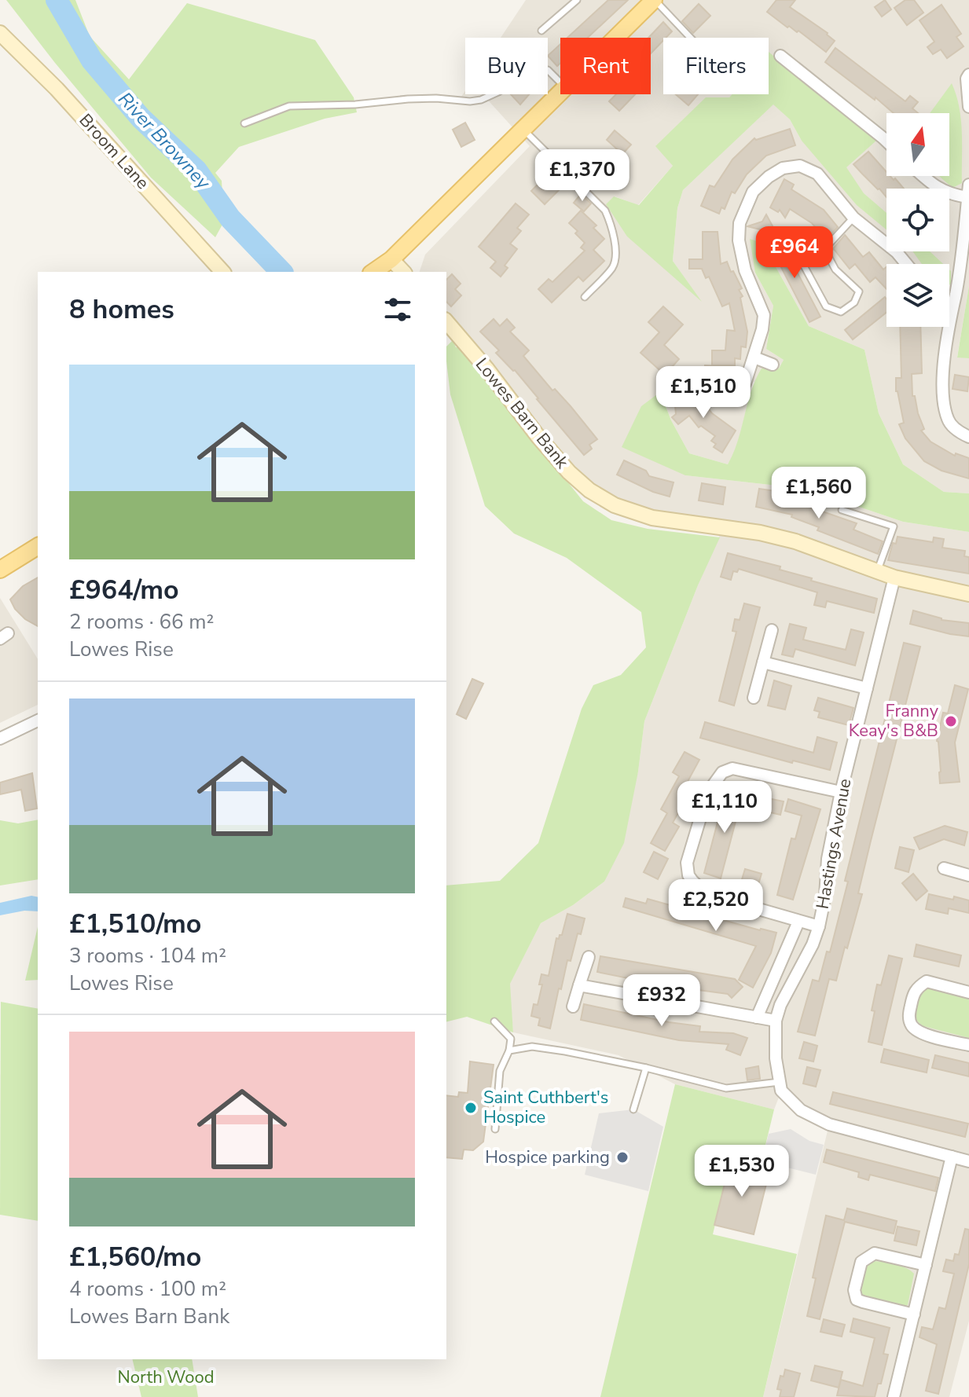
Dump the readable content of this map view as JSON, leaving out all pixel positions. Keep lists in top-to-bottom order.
{
  "streets": {
    "street": ["Broom Lane", "Lowes Barn Bank", "Hastings Avenue"]
  },
  "crossings": [
    ["Lowes Barn Bank", "Hastings Avenue"]
  ],
  "water": ["River Browney"],
  "parks": ["North Wood"],
  "places": ["Franny Keay's B&B", "Saint Cuthbert's Hospice", "Hospice parking"],
  "north": "top",
  "page": {
    "chip": ["Buy", "Rent", "Filters"],
    "price": [
      "£1,370",
      "£964",
      "£1,510",
      "£1,560",
      "£1,110",
      "£2,520",
      "£932",
      "£1,530"
    ],
    "heading": "8 homes",
    "list": [
      {
        "name": "£964/mo",
        "note": "2 rooms · 66 m² · Lowes Rise"
      },
      {
        "name": "£1,510/mo",
        "note": "3 rooms · 104 m² · Lowes Rise"
      },
      {
        "name": "£1,560/mo",
        "note": "4 rooms · 100 m² · Lowes Barn Bank"
      }
    ]
  }
}
